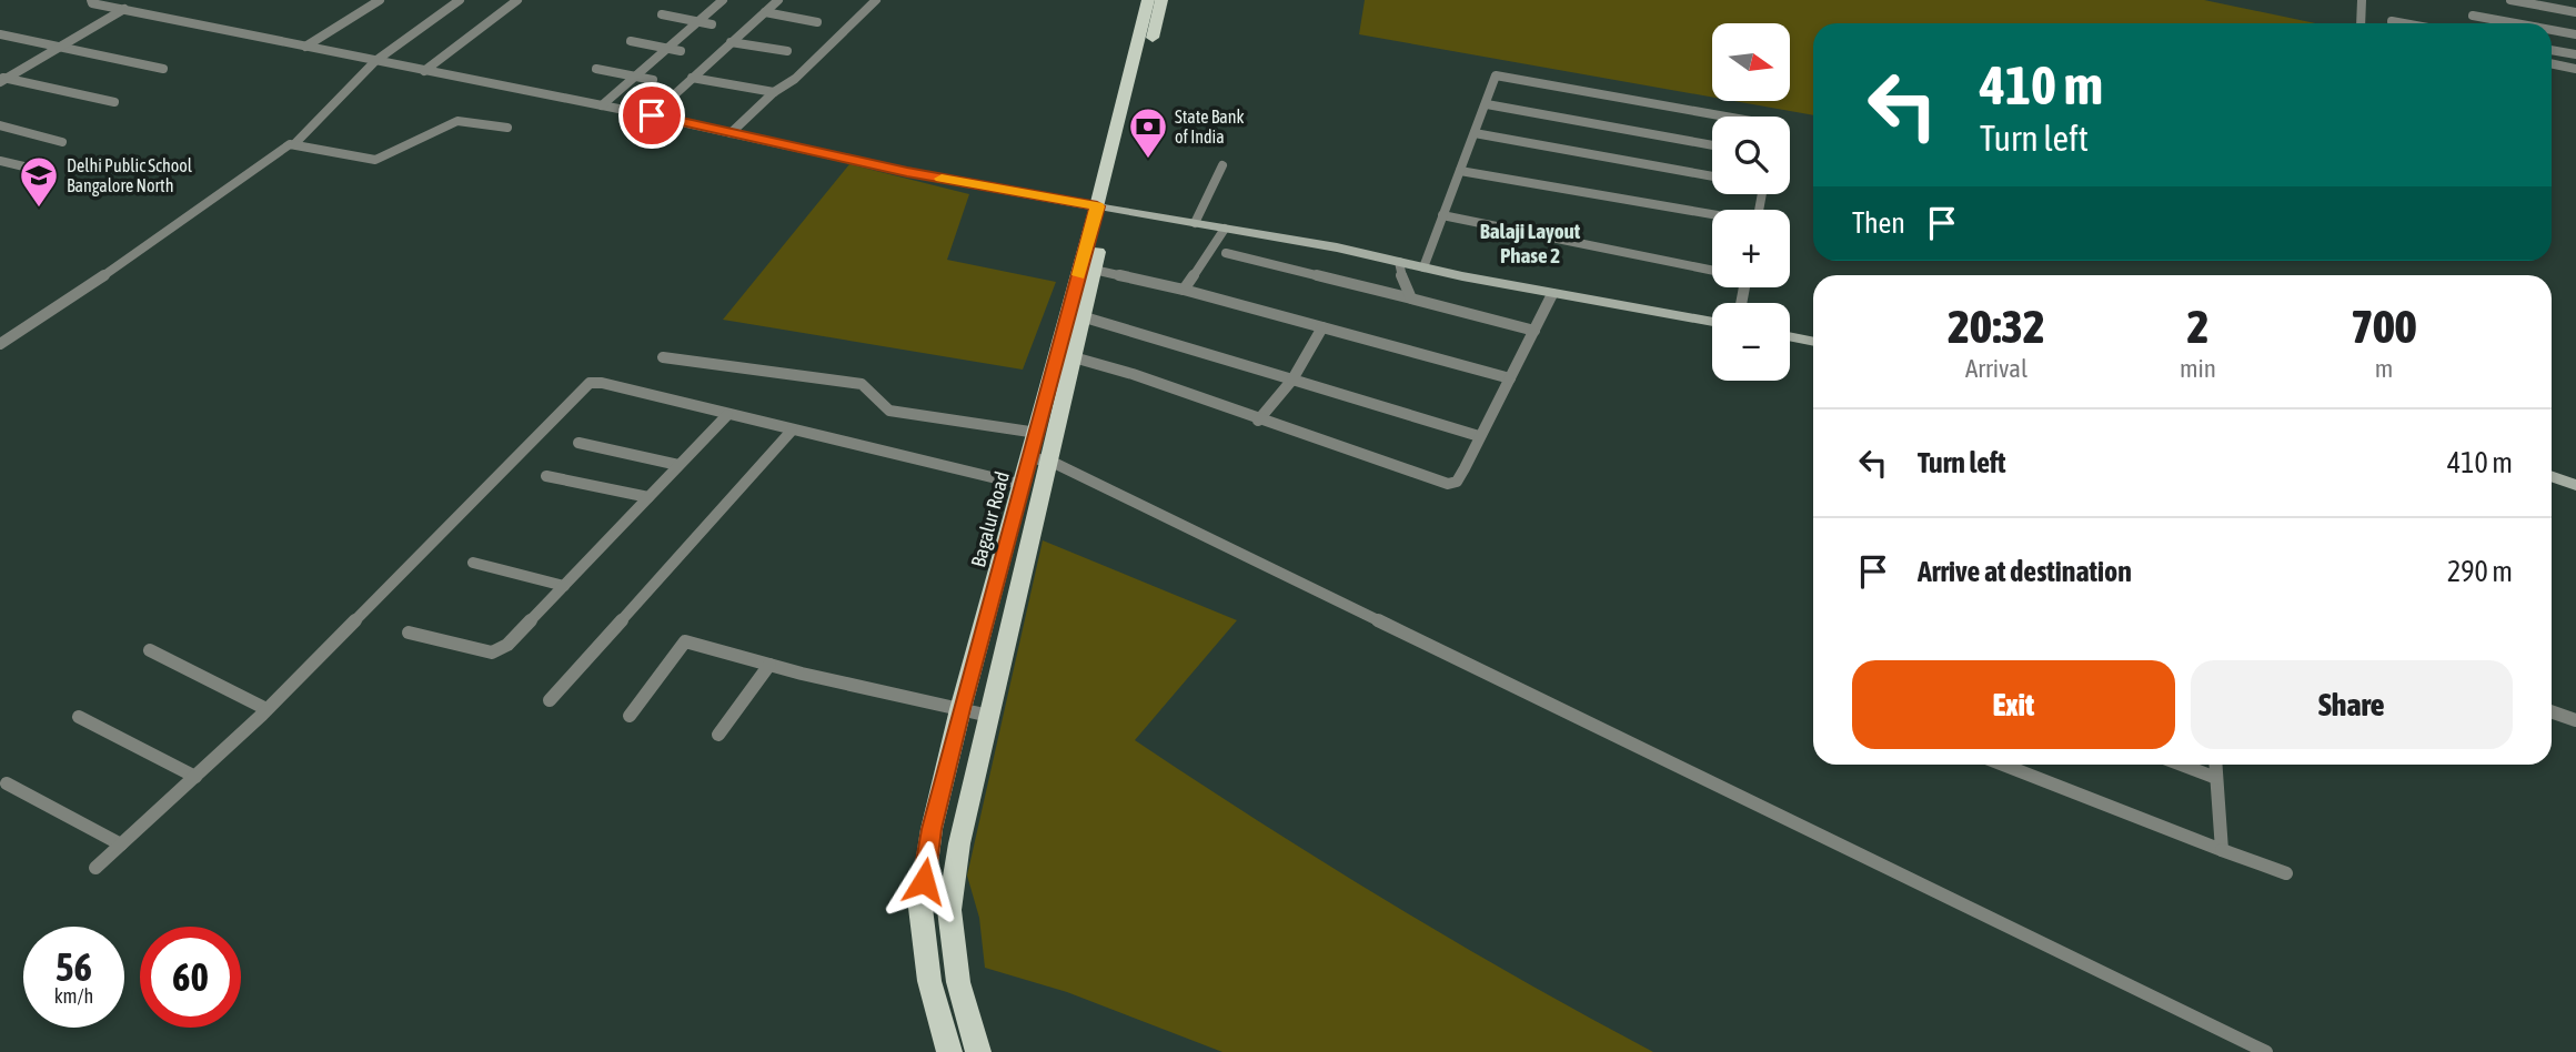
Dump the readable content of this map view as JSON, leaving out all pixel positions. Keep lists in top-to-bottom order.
{
  "streets": {
    "main road": ["Bagalur Road"]
  },
  "districts": ["Balaji Layout Phase 2"],
  "places": {
    "bank": ["State Bank of India"],
    "school or university": ["Delhi Public School Bangalore North"]
  },
  "north": "right",
  "page": {
    "map_buttons": ["+", "−"],
    "turn": ["410 m", "Turn left"],
    "then": "Then",
    "eta": [
      "20:32",
      "Arrival",
      "2",
      "min",
      "700",
      "m"
    ],
    "list": [
      {
        "name": "Turn left",
        "value": "410 m"
      },
      {
        "name": "Arrive at destination",
        "value": "290 m"
      }
    ],
    "buttons": ["Exit", "Share"],
    "speed": "56 km/h",
    "limit": "60"
  }
}
